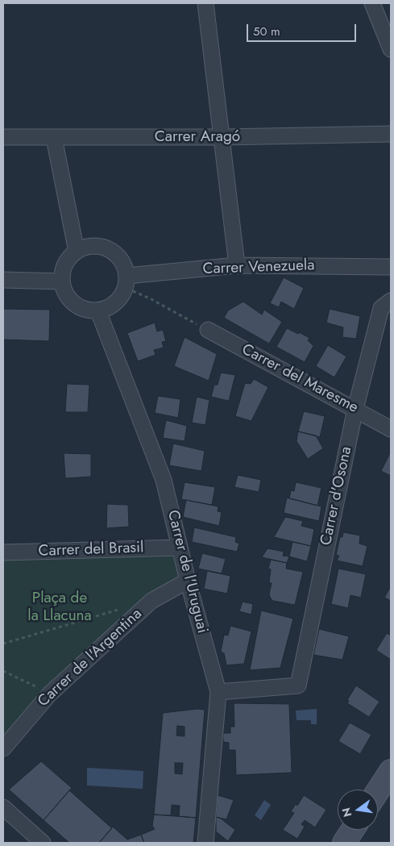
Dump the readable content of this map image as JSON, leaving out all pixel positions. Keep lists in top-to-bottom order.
{
  "streets": {
    "street": [
      "Carrer Aragó",
      "Carrer Venezuela",
      "Carrer del Maresme",
      "Carrer d'Osona",
      "Carrer del Brasil",
      "Carrer de l'Uruguai",
      "Carrer de l'Argentina"
    ]
  },
  "crossings": [
    ["Carrer Venezuela", "Carrer de l'Uruguai"],
    ["Carrer del Maresme", "Carrer d'Osona"],
    ["Carrer d'Osona", "Carrer de l'Uruguai"],
    ["Carrer del Brasil", "Carrer de l'Uruguai"],
    ["Carrer de l'Uruguai", "Carrer de l'Argentina"]
  ],
  "parks": ["Plaça de la Llacuna"],
  "scale_bar": "50 m",
  "north": "left"
}
